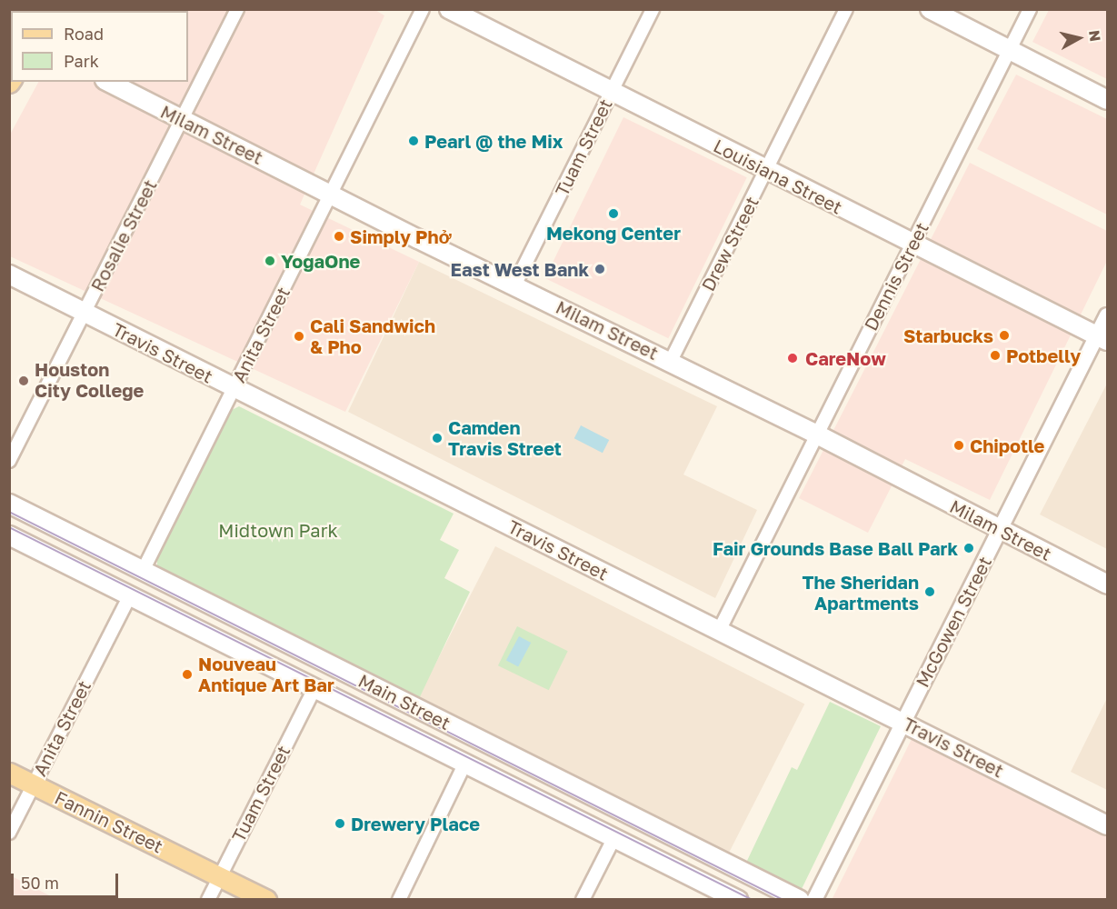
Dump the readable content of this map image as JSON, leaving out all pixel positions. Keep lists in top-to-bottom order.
{
  "streets": {
    "main road": [
      "Milam Street",
      "Louisiana Street",
      "Travis Street",
      "Main Street",
      "Fannin Street"
    ],
    "street": [
      "Tuam Street",
      "Rosalie Street",
      "Drew Street",
      "Dennis Street",
      "Anita Street",
      "McGowen Street"
    ]
  },
  "crossings": [
    ["Milam Street", "Tuam Street"],
    ["Milam Street", "Rosalie Street"],
    ["Milam Street", "Drew Street"],
    ["Milam Street", "Dennis Street"],
    ["Milam Street", "Anita Street"],
    ["Milam Street", "McGowen Street"],
    ["Tuam Street", "Louisiana Street"],
    ["Tuam Street", "Main Street"],
    ["Tuam Street", "Fannin Street"],
    ["Louisiana Street", "Drew Street"],
    ["Louisiana Street", "Dennis Street"],
    ["Louisiana Street", "McGowen Street"],
    ["Rosalie Street", "Travis Street"],
    ["Dennis Street", "Travis Street"],
    ["Anita Street", "Travis Street"],
    ["Anita Street", "Main Street"],
    ["Anita Street", "Fannin Street"],
    ["Travis Street", "McGowen Street"]
  ],
  "parks": ["Midtown Park"],
  "places": [
    "Pearl @ the Mix",
    "Mekong Center",
    "Simply Phở",
    "YogaOne",
    "East West Bank",
    "Starbucks",
    "Cali Sandwich & Pho",
    "Potbelly",
    "CareNow",
    "Houston City College",
    "Camden Travis Street",
    "Chipotle",
    "Fair Grounds Base Ball Park",
    "The Sheridan Apartments",
    "Nouveau Antique Art Bar",
    "Drewery Place"
  ],
  "legend": ["Road", "Park"],
  "scale_bar": "50 m",
  "north": "right"
}
